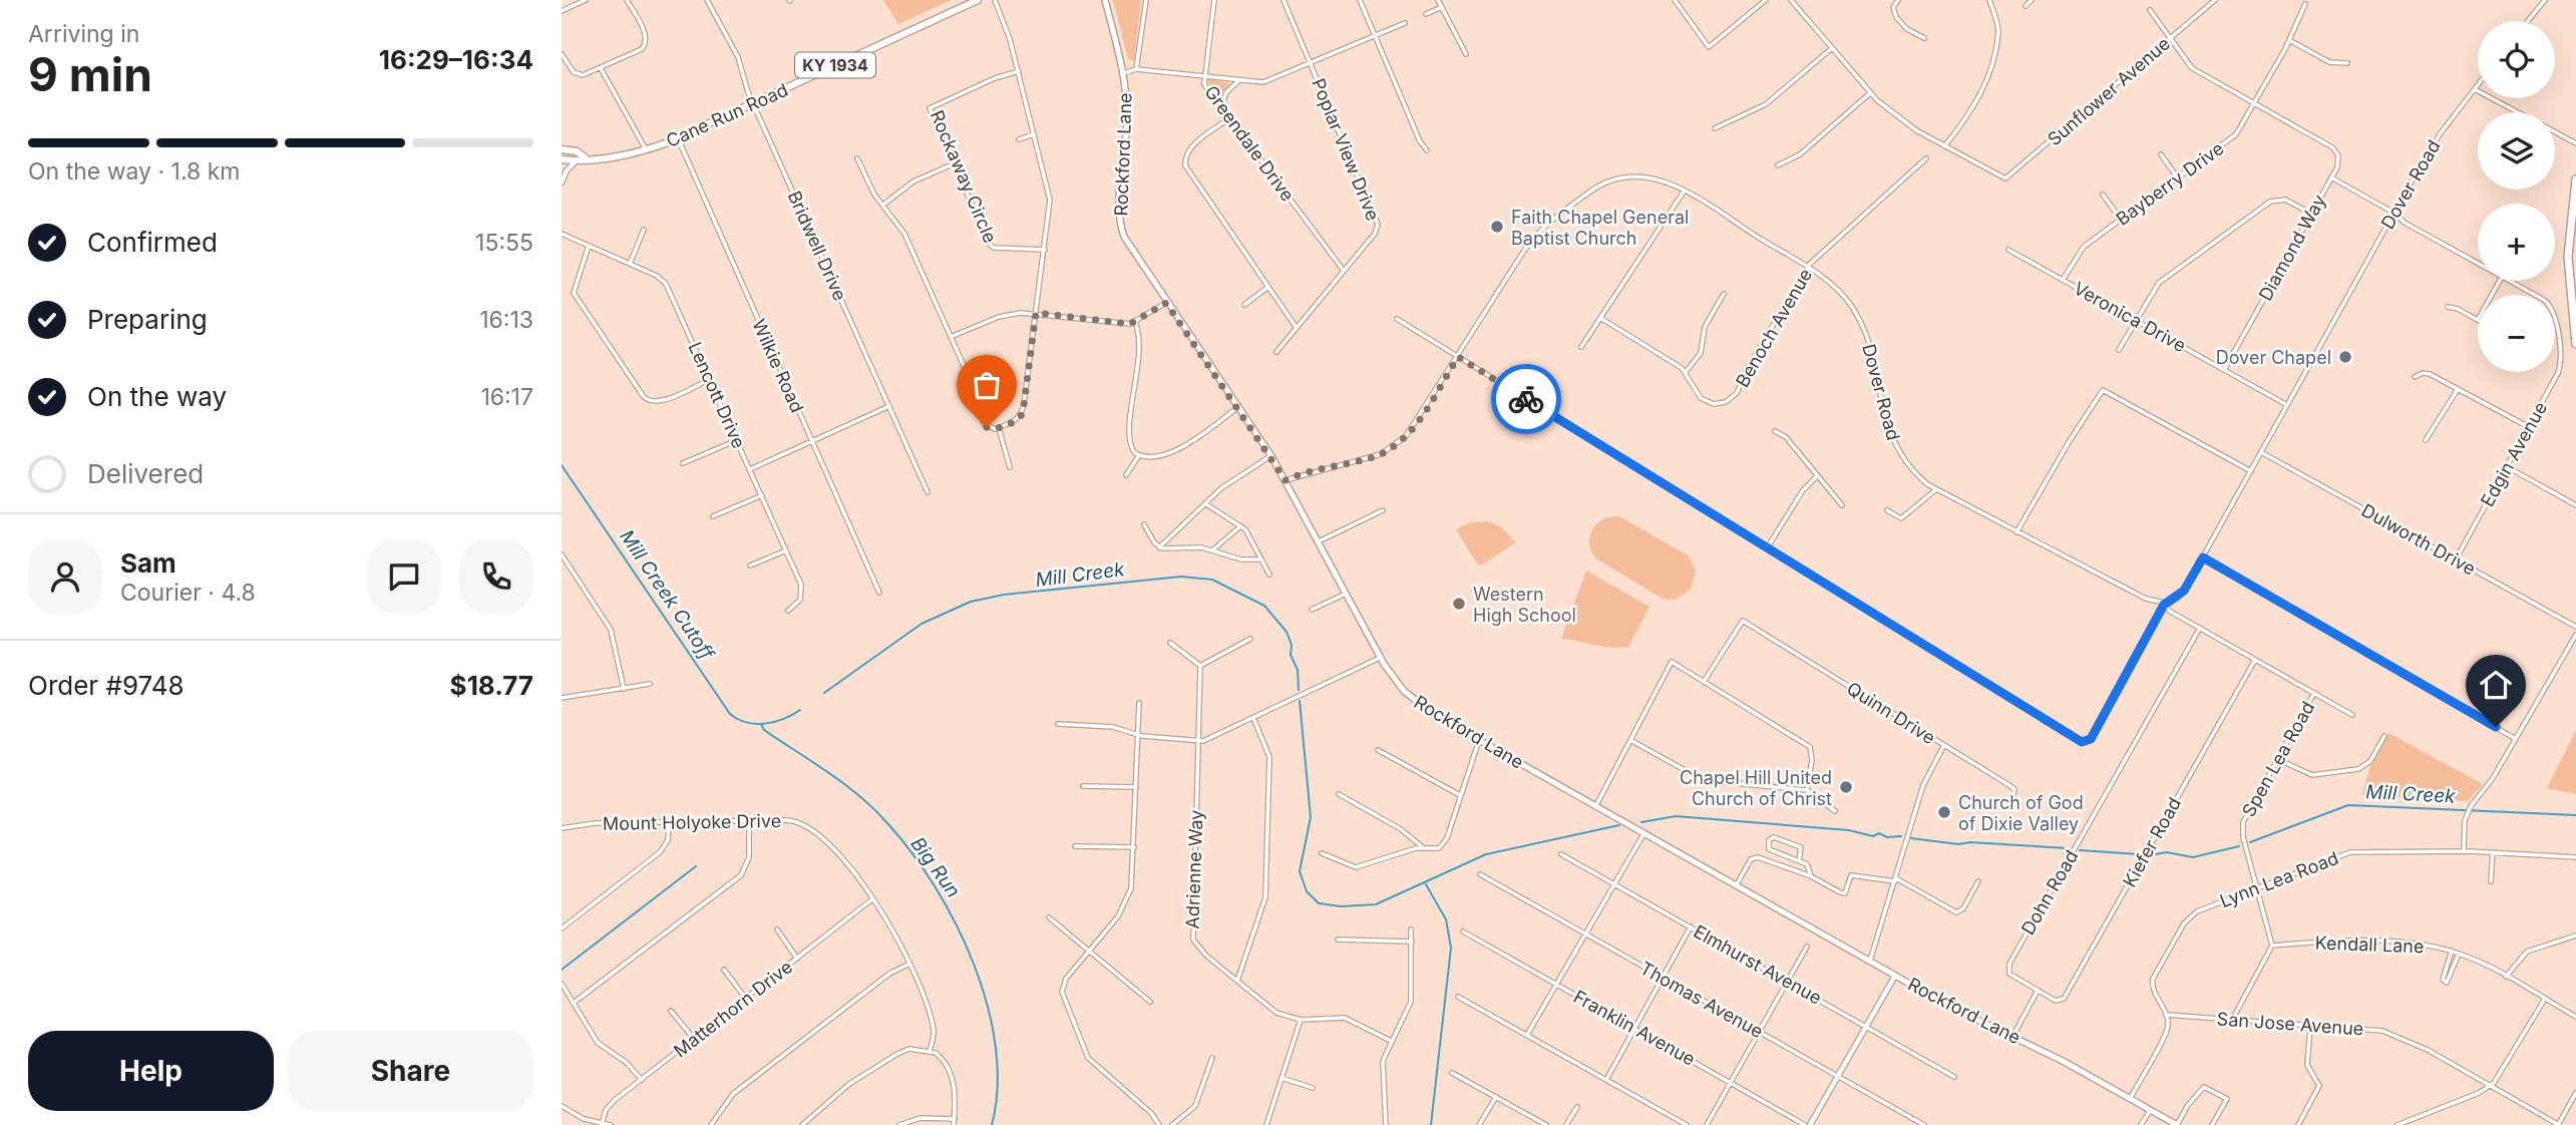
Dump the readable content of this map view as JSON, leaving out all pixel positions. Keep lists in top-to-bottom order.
{
  "streets": {
    "highway": ["KY 1934", "Cane Run Road"],
    "main road": ["Rockford Lane"],
    "street": [
      "Sunflower Avenue",
      "Greendale Drive",
      "Poplar View Drive",
      "Rockaway Circle",
      "Bayberry Drive",
      "Dover Road",
      "Bridwell Drive",
      "Diamond Way",
      "Veronica Drive",
      "Benoch Avenue",
      "Wilkie Road",
      "Lencott Drive",
      "Edgin Avenue",
      "Dulworth Drive",
      "Quinn Drive",
      "Spen Lea Road",
      "Mount Holyoke Drive",
      "Kiefer Road",
      "Adrienne Way",
      "Lynn Lea Road",
      "Dohn Road",
      "Kendall Lane",
      "Elmhurst Avenue",
      "Thomas Avenue",
      "Matterhorn Drive",
      "San Jose Avenue",
      "Franklin Avenue"
    ]
  },
  "crossings": [
    ["Cane Run Road", "Bridwell Drive"],
    ["Cane Run Road", "Wilkie Road"],
    ["Greendale Drive", "Poplar View Drive"],
    ["Rockford Lane", "Dover Road"],
    ["Rockford Lane", "Quinn Drive"],
    ["Bayberry Drive", "Diamond Way"],
    ["Bayberry Drive", "Veronica Drive"],
    ["Dover Road", "Veronica Drive"],
    ["Dover Road", "Benoch Avenue"],
    ["Dover Road", "Dulworth Drive"],
    ["Diamond Way", "Veronica Drive"],
    ["Edgin Avenue", "Dulworth Drive"],
    ["Spen Lea Road", "Lynn Lea Road"],
    ["Spen Lea Road", "Kendall Lane"],
    ["Mount Holyoke Drive", "Matterhorn Drive"],
    ["Kiefer Road", "Dohn Road"],
    ["Lynn Lea Road", "San Jose Avenue"]
  ],
  "water": ["Mill Creek", "Mill Creek Cutoff", "Big Run"],
  "places": [
    "Faith Chapel General Baptist Church",
    "Dover Chapel",
    "Western High School",
    "Chapel Hill United Church of Christ",
    "Church of God of Dixie Valley"
  ],
  "page": {
    "heading": ["9 min", "Arriving in", "16:29–16:34"],
    "panel": [
      "Sam",
      "Courier · 4.8",
      "Order #9748",
      "$18.77"
    ],
    "map_buttons": ["+", "−"],
    "bar": "On the way · 1.8 km",
    "list": [
      ["Confirmed", "15:55"],
      ["Preparing", "16:13"],
      ["On the way", "16:17"],
      "Delivered"
    ],
    "buttons": ["Help", "Share"]
  }
}
